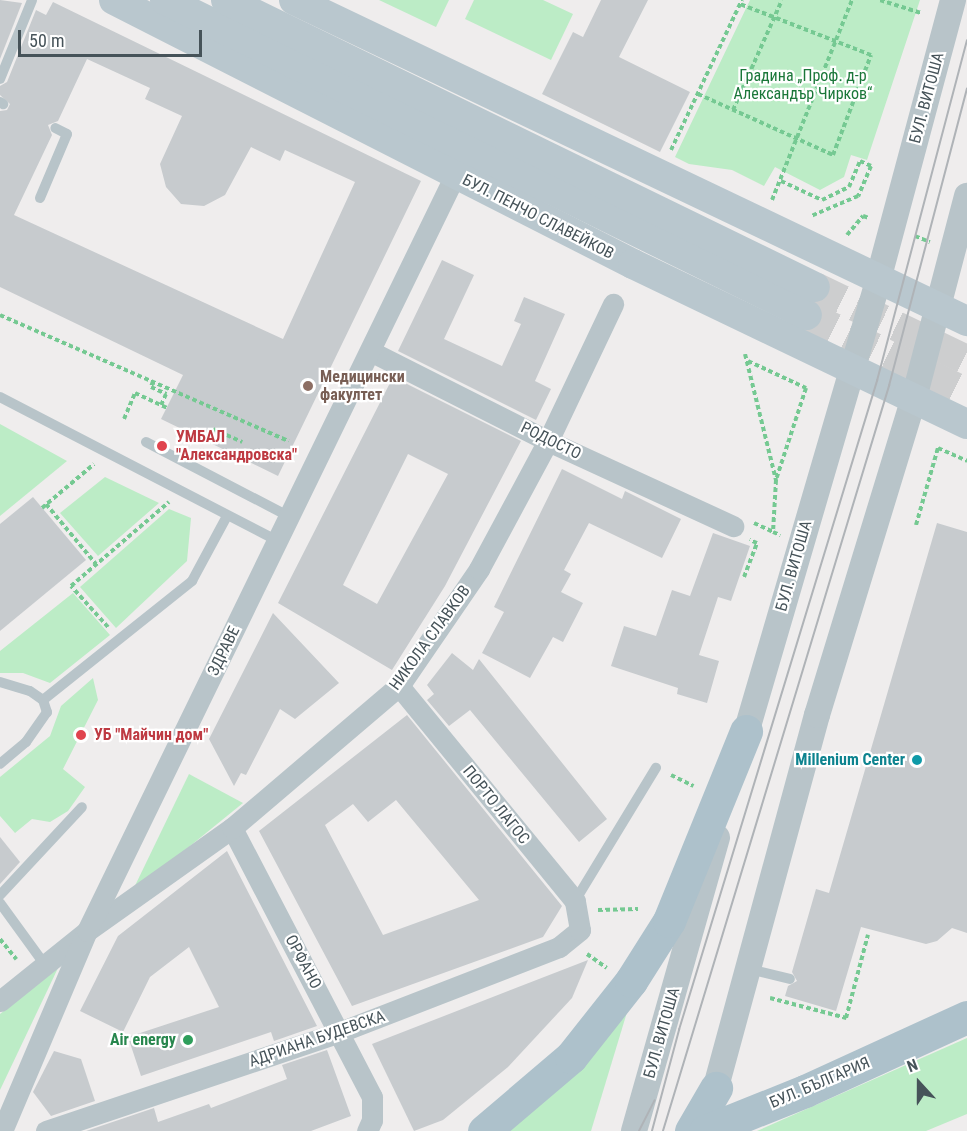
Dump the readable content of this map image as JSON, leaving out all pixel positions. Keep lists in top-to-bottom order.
{
  "streets": {
    "main road": ["БУЛ. ПЕНЧО СЛАВЕЙКОВ", "БУЛ. БЪЛГАРИЯ"],
    "street": [
      "БУЛ. ВИТОША",
      "РОДОСТО",
      "НИКОЛА СЛАВКОВ",
      "ЗДРАВЕ",
      "ПОРТО ЛАГОС",
      "ОРФАНО",
      "АДРИАНА БУДЕВСКА"
    ]
  },
  "crossings": [
    ["БУЛ. ВИТОША", "БУЛ. ПЕНЧО СЛАВЕЙКОВ"],
    ["БУЛ. ПЕНЧО СЛАВЕЙКОВ", "ЗДРАВЕ"],
    ["РОДОСТО", "НИКОЛА СЛАВКОВ"],
    ["РОДОСТО", "ЗДРАВЕ"],
    ["НИКОЛА СЛАВКОВ", "ЗДРАВЕ"],
    ["НИКОЛА СЛАВКОВ", "ПОРТО ЛАГОС"],
    ["НИКОЛА СЛАВКОВ", "ОРФАНО"],
    ["ПОРТО ЛАГОС", "АДРИАНА БУДЕВСКА"],
    ["ОРФАНО", "АДРИАНА БУДЕВСКА"]
  ],
  "parks": ["Градина „Проф. д-р Александър Чирков“"],
  "places": [
    "Медицински факултет",
    "УМБАЛ \"Александровска\"",
    "УБ \"Майчин дом\"",
    "Millenium Center",
    "Air energy"
  ],
  "scale_bar": "50 m",
  "north": "top"
}
